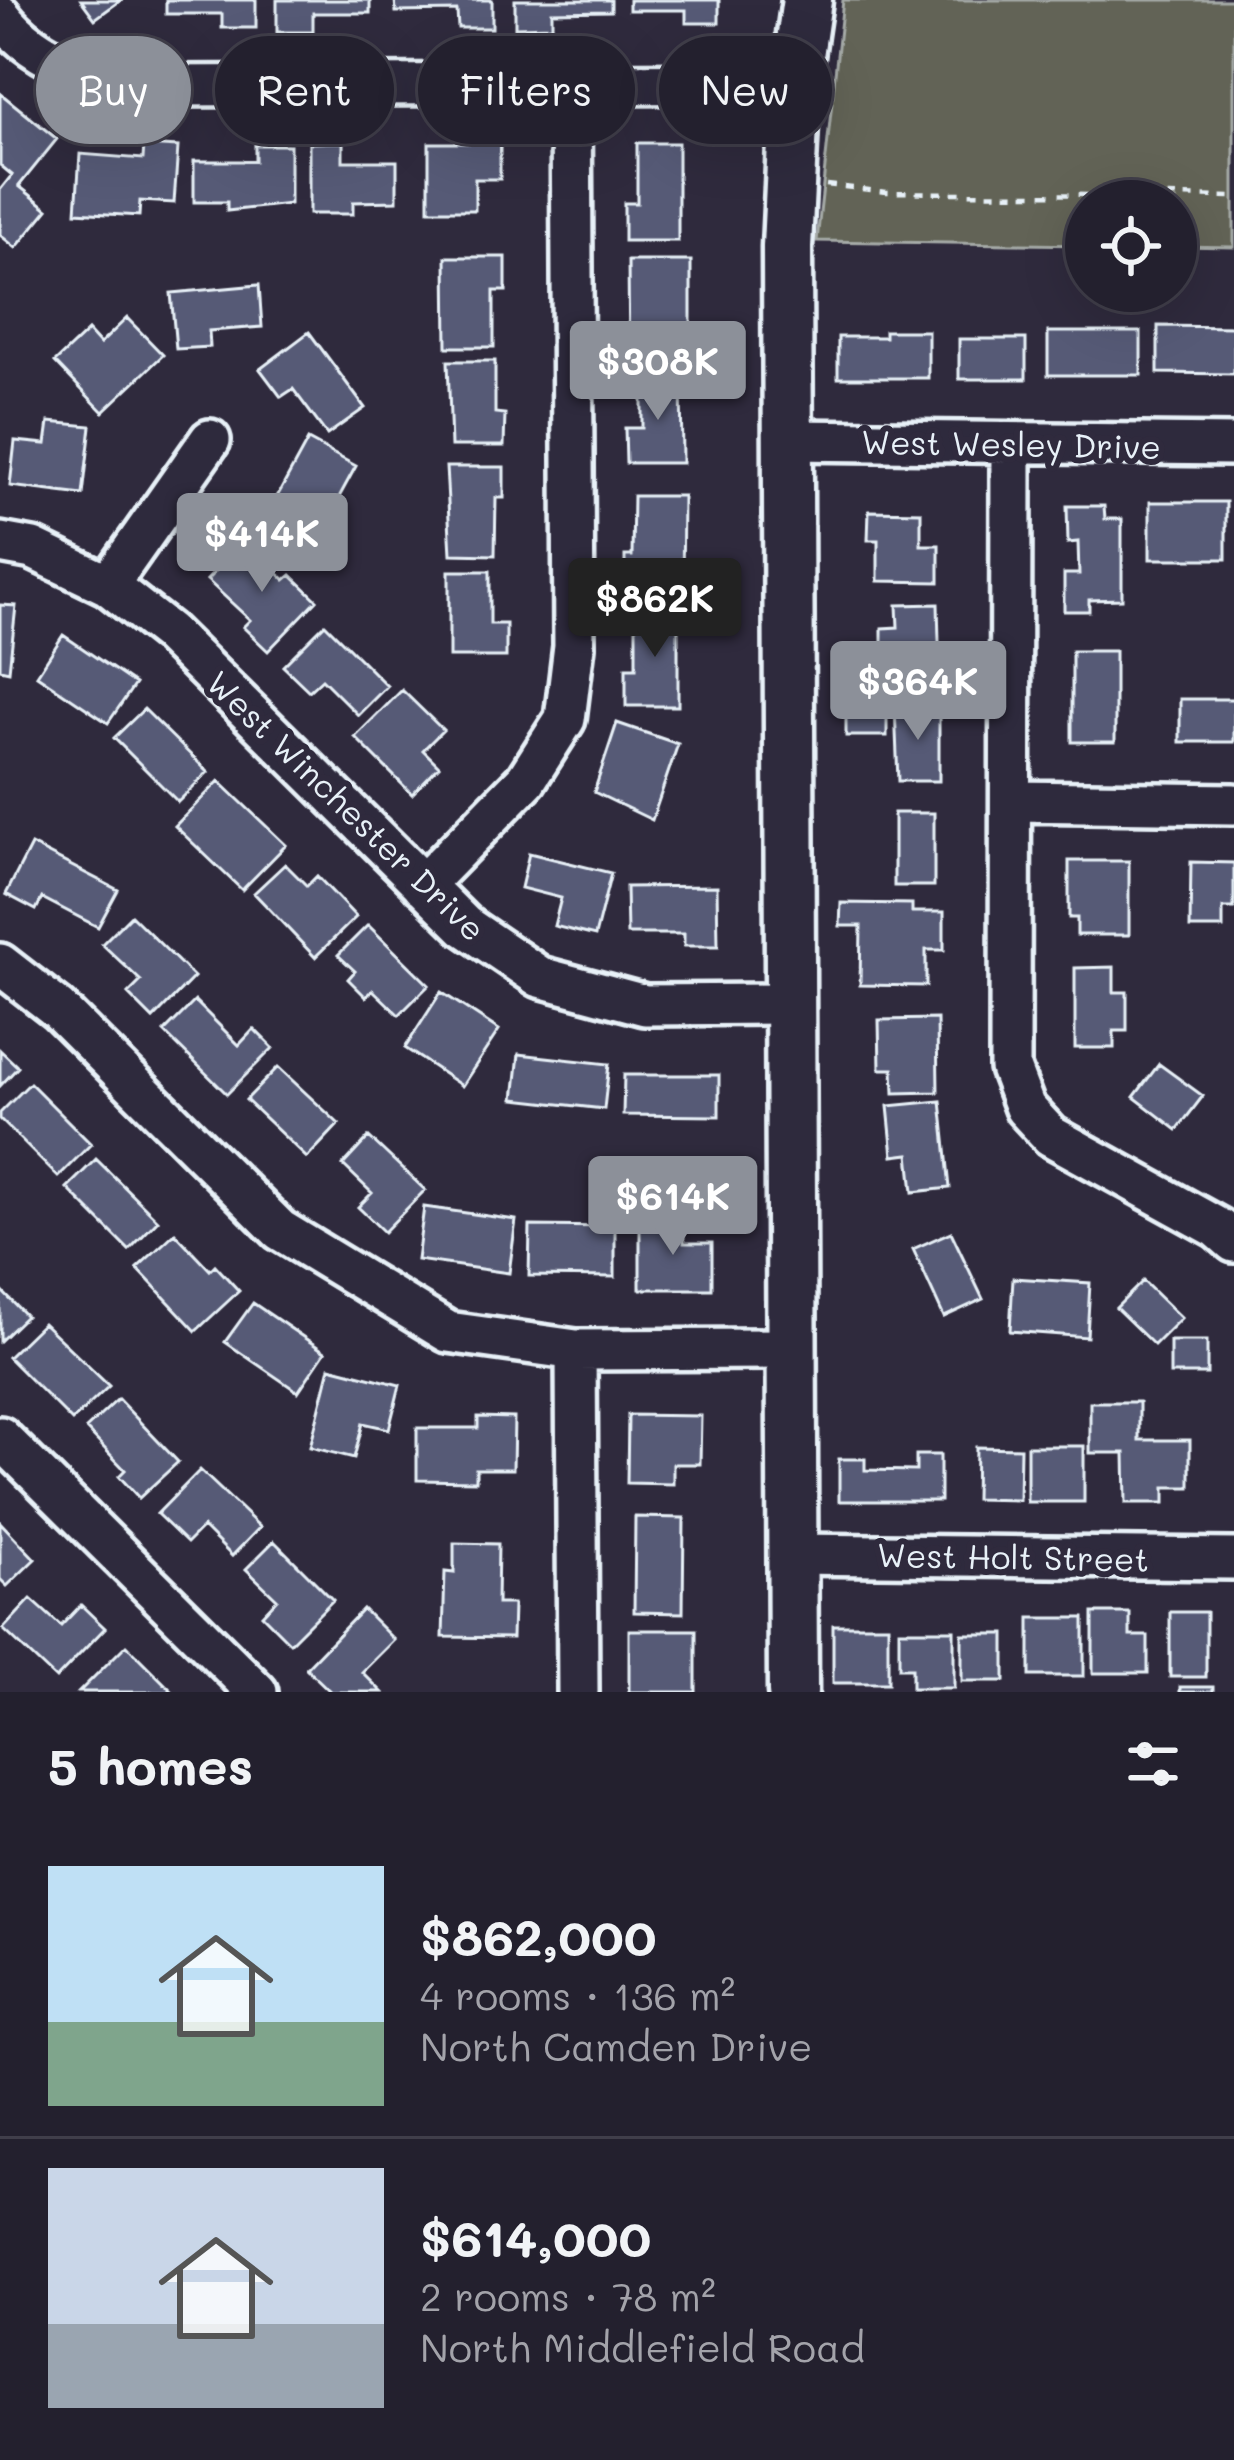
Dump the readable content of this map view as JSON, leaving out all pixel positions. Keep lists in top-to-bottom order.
{
  "streets": {
    "street": ["West Wesley Drive", "West Winchester Drive", "West Holt Street"]
  },
  "page": {
    "chip": [
      "Buy",
      "Rent",
      "Filters",
      "New"
    ],
    "price": [
      "$308K",
      "$414K",
      "$862K",
      "$364K",
      "$614K"
    ],
    "heading": "5 homes",
    "list": [
      {
        "name": "$862,000",
        "note": "4 rooms · 136 m² · North Camden Drive"
      },
      {
        "name": "$614,000",
        "note": "2 rooms · 78 m² · North Middlefield Road"
      }
    ]
  }
}
